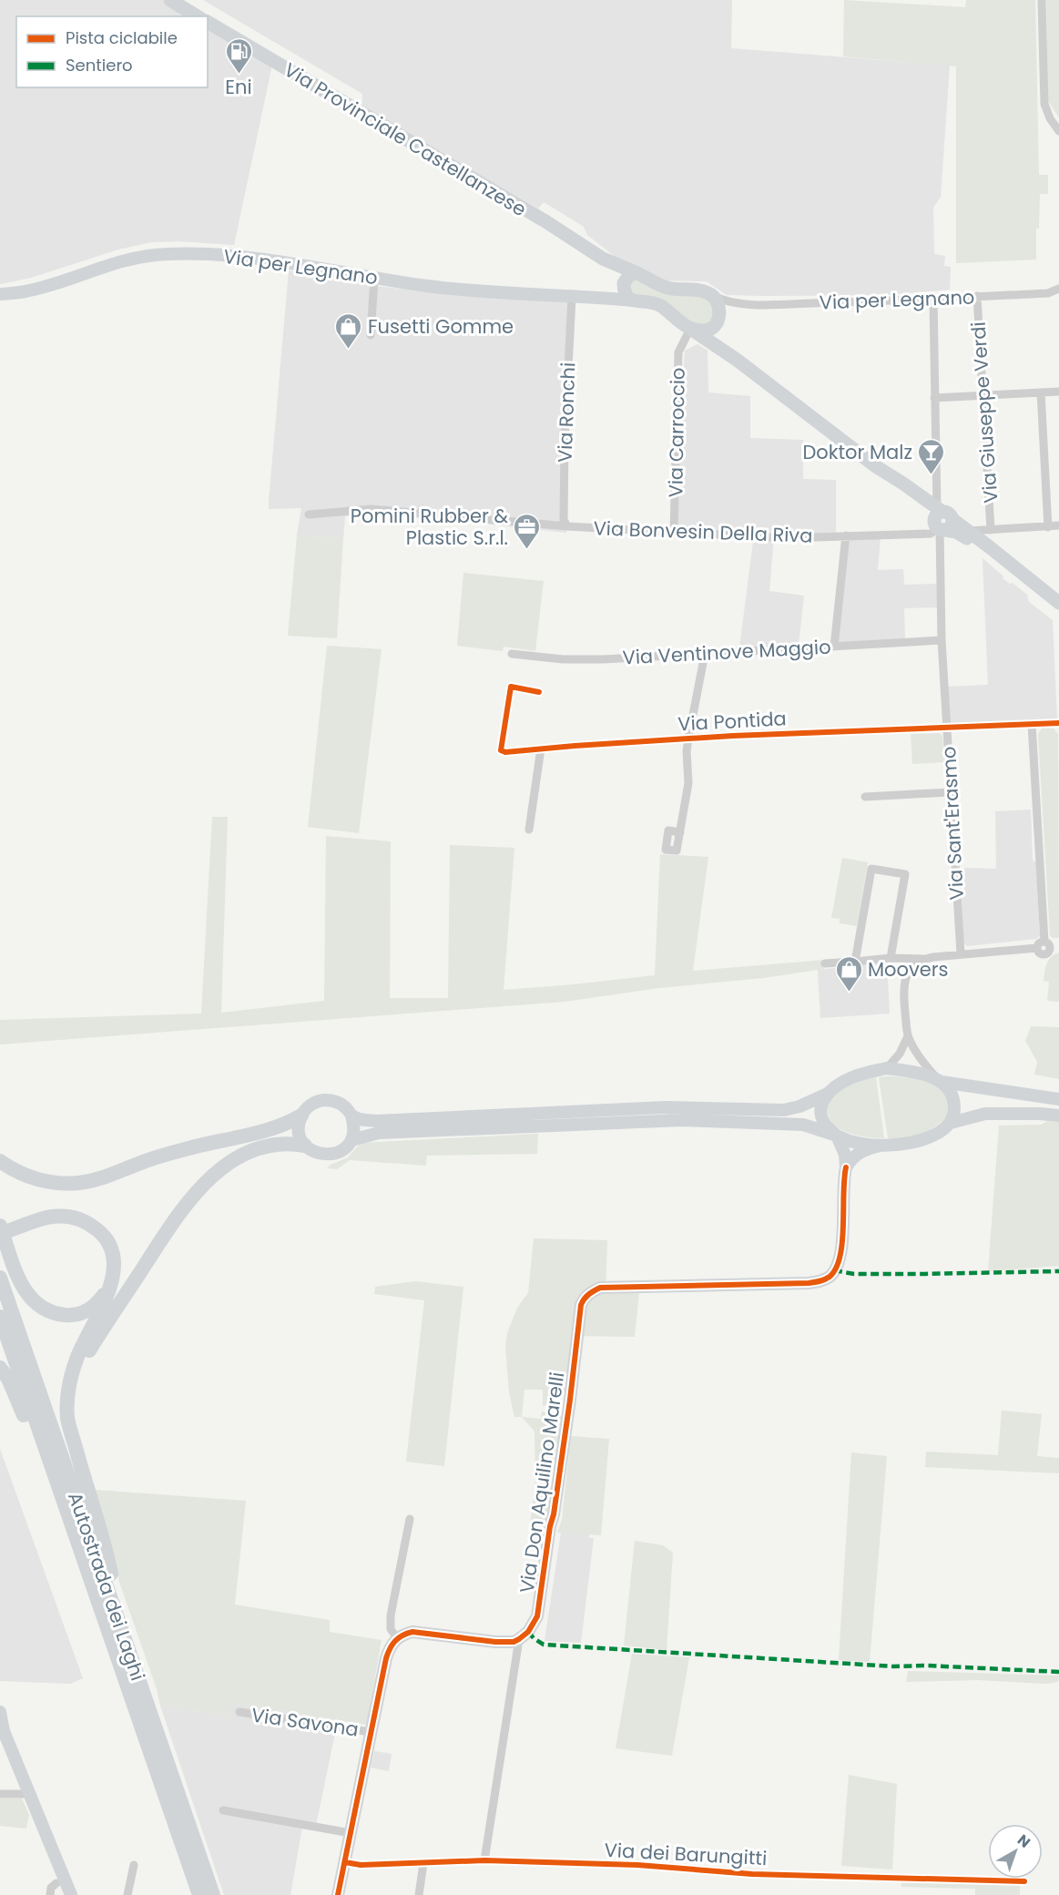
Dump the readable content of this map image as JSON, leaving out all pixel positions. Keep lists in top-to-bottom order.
{
  "streets": {
    "highway": ["Autostrada dei Laghi"],
    "main road": ["Via Provinciale Castellanzese"],
    "street": [
      "Via per Legnano",
      "Via Ronchi",
      "Via Giuseppe Verdi",
      "Via Carroccio",
      "Via Bonvesin Della Riva",
      "Via Ventinove Maggio",
      "Via Pontida",
      "Via Sant'Erasmo",
      "Via Don Aquilino Marelli",
      "Via Savona",
      "Via dei Barungitti"
    ]
  },
  "crossings": [
    ["Via Provinciale Castellanzese", "Via per Legnano"],
    ["Via per Legnano", "Via Ronchi"],
    ["Via per Legnano", "Via Giuseppe Verdi"],
    ["Via per Legnano", "Via Sant'Erasmo"],
    ["Via Ronchi", "Via Bonvesin Della Riva"],
    ["Via Carroccio", "Via Bonvesin Della Riva"],
    ["Via Bonvesin Della Riva", "Via Sant'Erasmo"],
    ["Via Ventinove Maggio", "Via Sant'Erasmo"],
    ["Via Pontida", "Via Sant'Erasmo"]
  ],
  "places": {
    "fuel station": ["Eni"],
    "shop": ["Fusetti Gomme", "Moovers"],
    "bar": ["Doktor Malz"],
    "office": ["Pomini Rubber & Plastic S.r.l."]
  },
  "legend": ["Pista ciclabile", "Sentiero"],
  "north": "top right"
}
